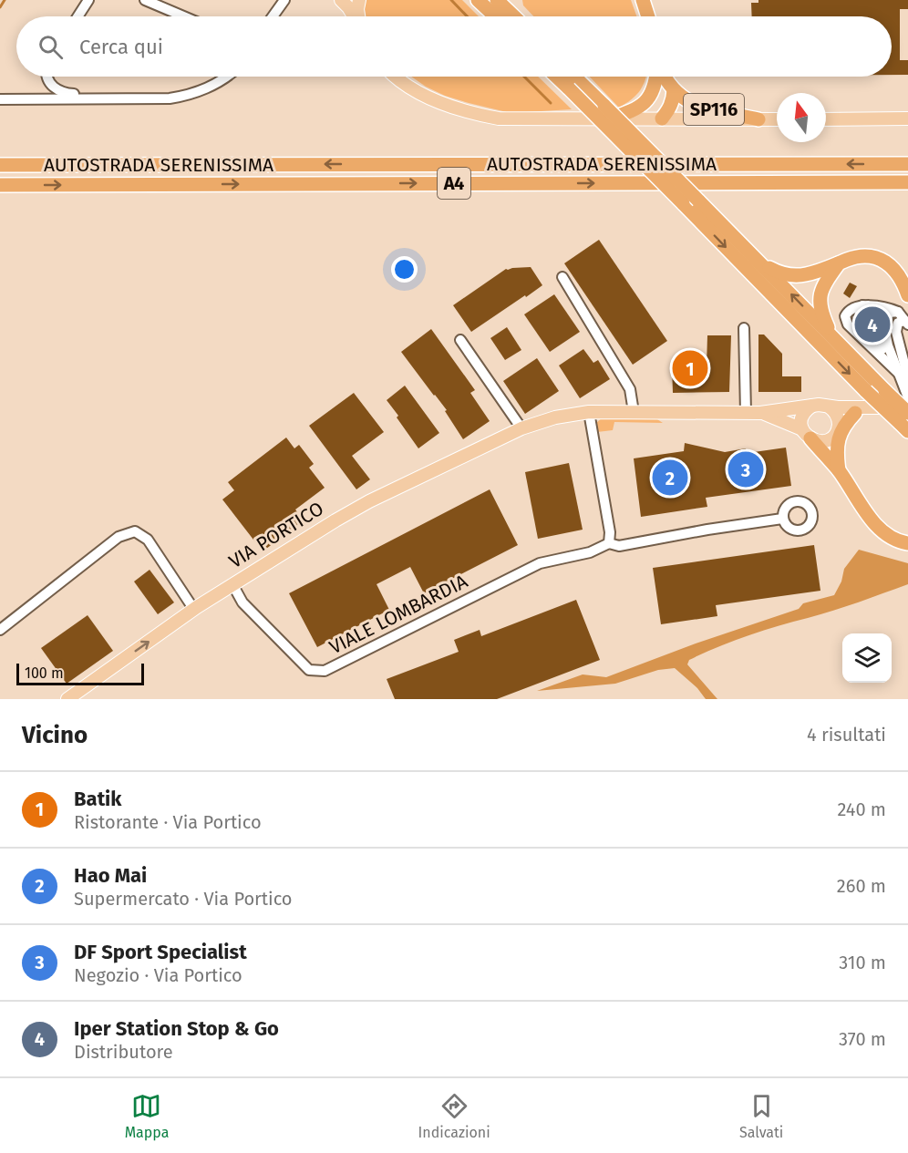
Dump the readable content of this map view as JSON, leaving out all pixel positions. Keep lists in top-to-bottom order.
{
  "streets": {
    "highway": ["SP116", "AUTOSTRADA SERENISSIMA", "A4"],
    "main road": ["VIA PORTICO"],
    "street": ["VIALE LOMBARDIA"]
  },
  "crossings": [
    ["VIA PORTICO", "VIALE LOMBARDIA"]
  ],
  "scale_bar": "100 m",
  "north": "top",
  "page": {
    "search": "Cerca qui",
    "pins": [
      "4",
      "1",
      "3",
      "2"
    ],
    "scale": "100 m",
    "heading": ["Vicino", "4 risultati"],
    "list": [
      {
        "mark": "1",
        "name": "Batik",
        "note": "Ristorante · Via Portico",
        "value": "240 m"
      },
      {
        "mark": "2",
        "name": "Hao Mai",
        "note": "Supermercato · Via Portico",
        "value": "260 m"
      },
      {
        "mark": "3",
        "name": "DF Sport Specialist",
        "note": "Negozio · Via Portico",
        "value": "310 m"
      },
      {
        "mark": "4",
        "name": "Iper Station Stop & Go",
        "note": "Distributore",
        "value": "370 m"
      }
    ],
    "nav": ["Mappa", "Indicazioni", "Salvati"]
  }
}
